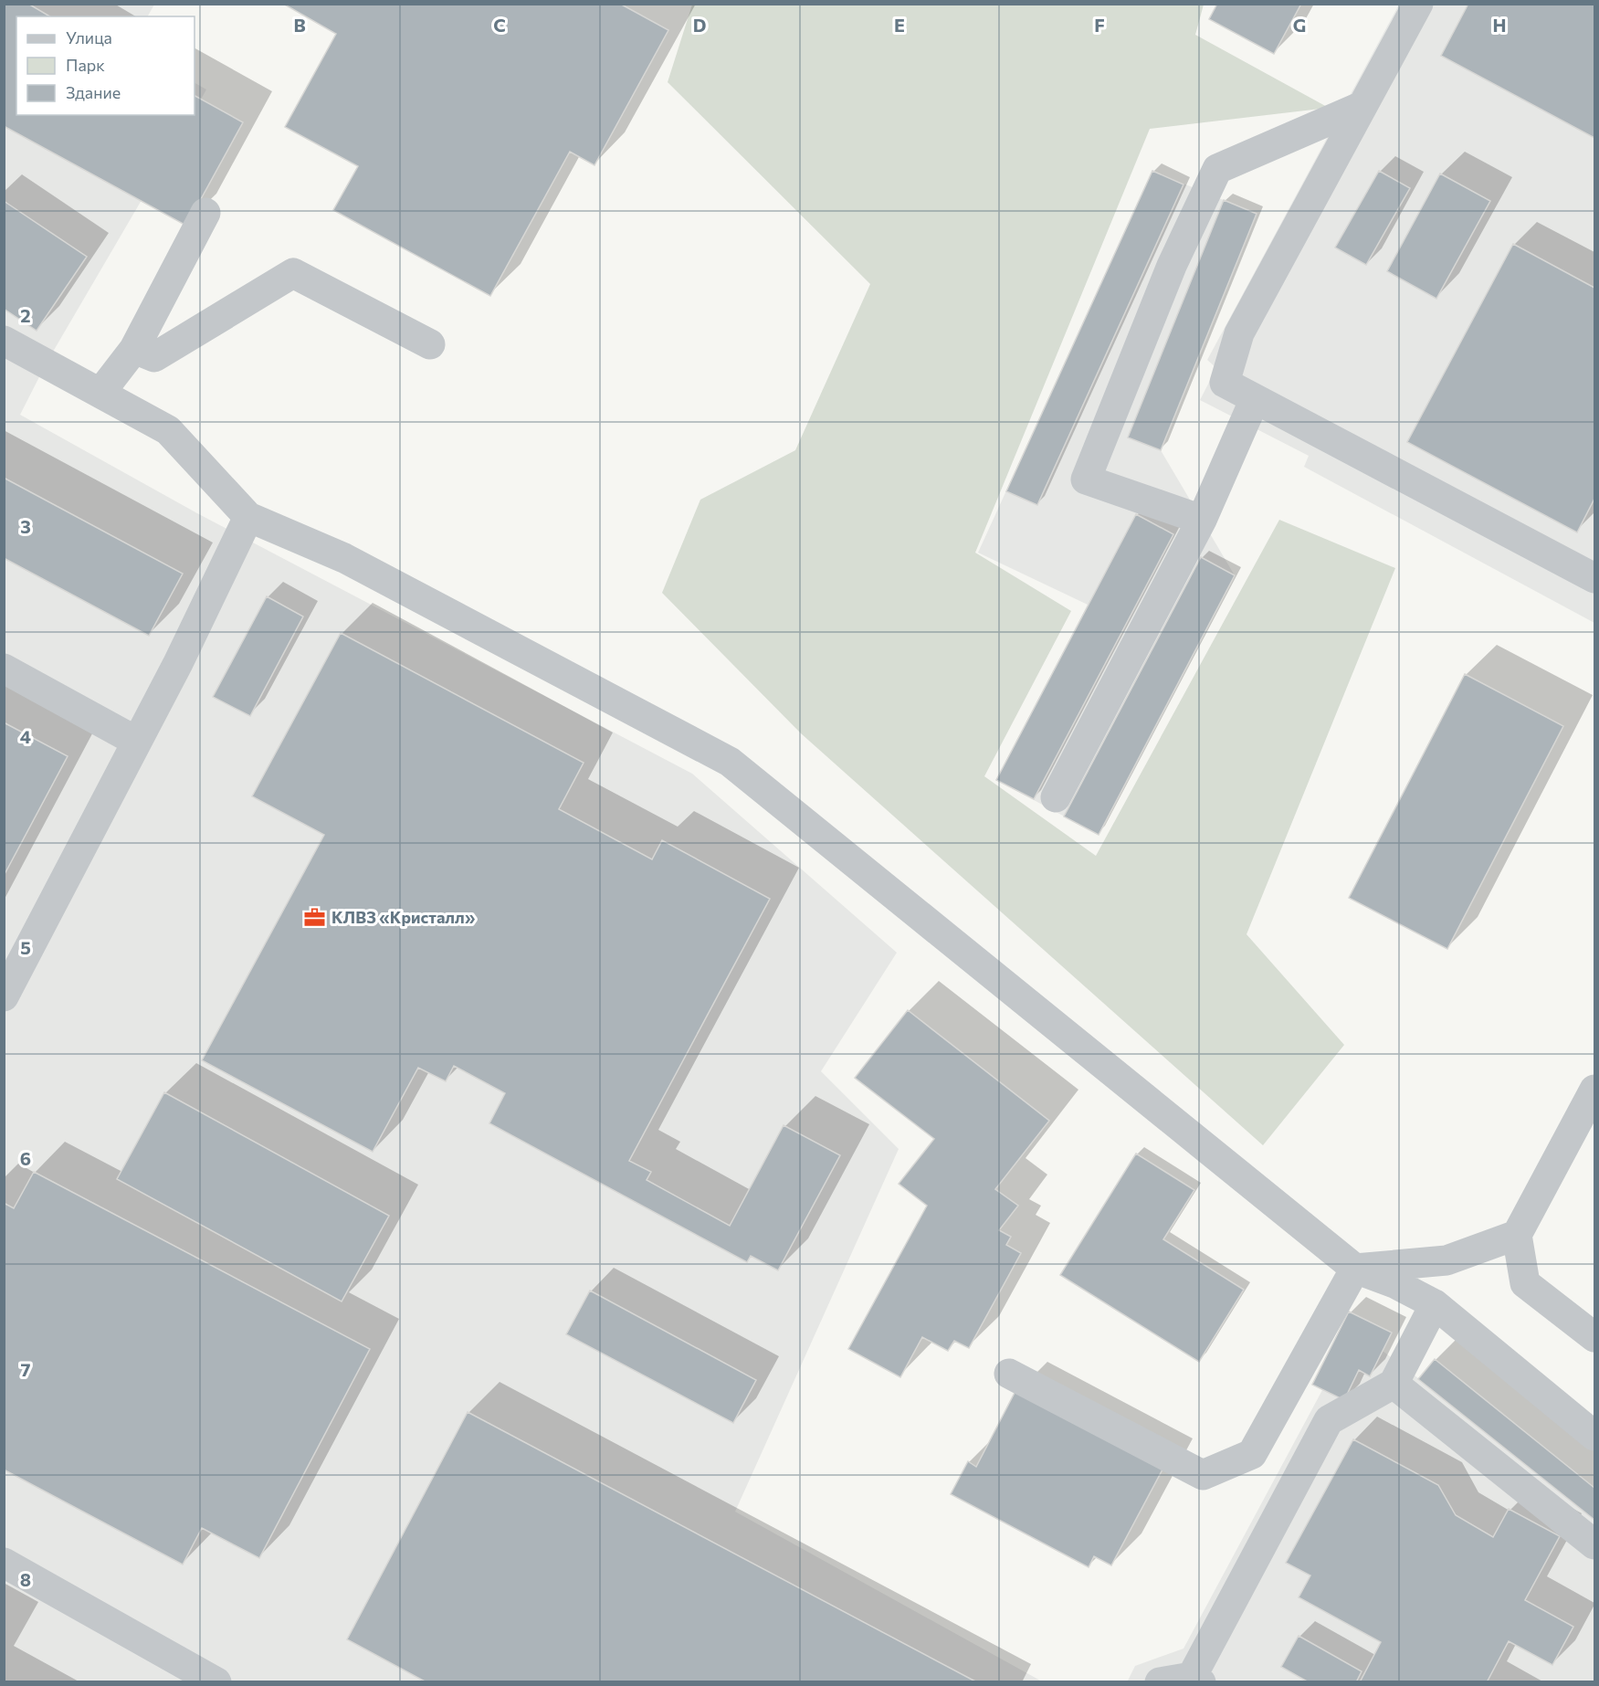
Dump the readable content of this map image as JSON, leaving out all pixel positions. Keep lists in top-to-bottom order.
{
  "places": {
    "office": ["КЛВЗ «Кристалл»"]
  },
  "legend": ["Улица", "Парк", "Здание"],
  "grid": {
    "columns": [
      "B",
      "C",
      "D",
      "E",
      "F",
      "G",
      "H"
    ],
    "rows": [
      "2",
      "3",
      "4",
      "5",
      "6",
      "7",
      "8"
    ]
  }
}
